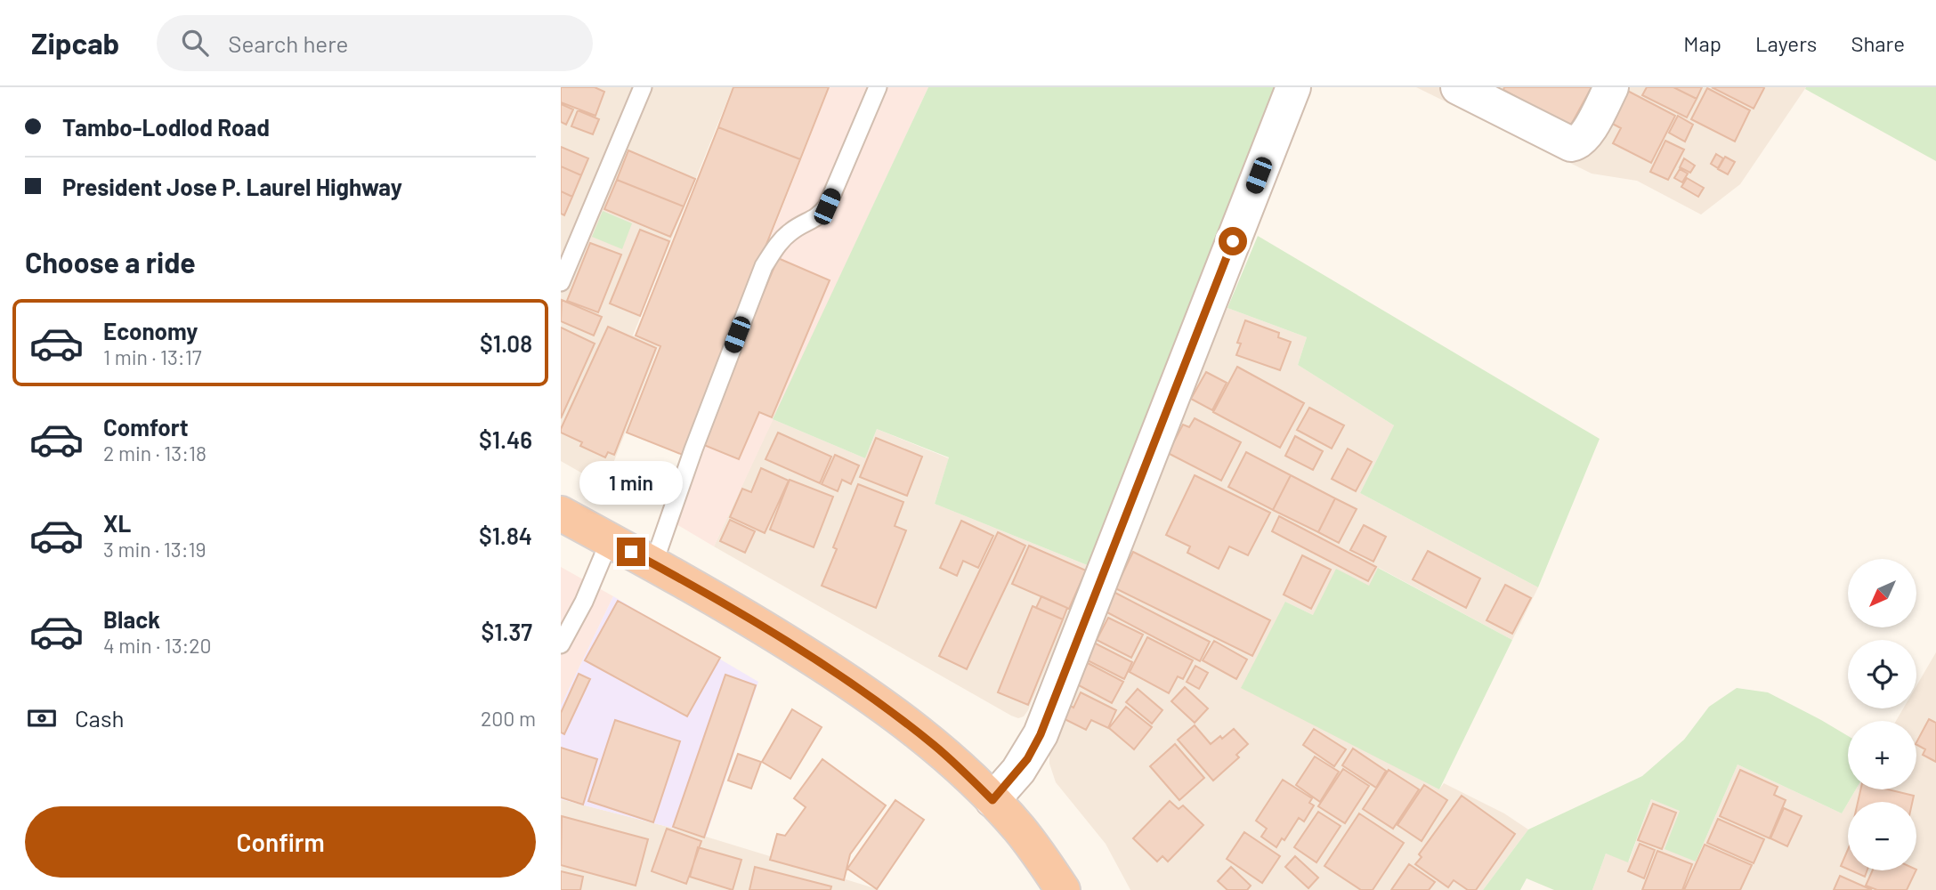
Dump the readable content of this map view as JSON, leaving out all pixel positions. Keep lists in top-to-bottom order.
{
  "north": "bottom left",
  "page": {
    "header": "Zipcab",
    "search": "Search here",
    "nav": ["Map", "Layers", "Share"],
    "banner": ["Tambo-Lodlod Road", "President Jose P. Laurel Highway"],
    "heading": "Choose a ride",
    "list": [
      {
        "name": "Economy",
        "note": "1 min · 13:17",
        "value": "$1.08"
      },
      {
        "name": "Comfort",
        "note": "2 min · 13:18",
        "value": "$1.46"
      },
      {
        "name": "XL",
        "note": "3 min · 13:19",
        "value": "$1.84"
      },
      {
        "name": "Black",
        "note": "4 min · 13:20",
        "value": "$1.37"
      }
    ],
    "bubble": "1 min",
    "map_buttons": ["+", "−"],
    "pay": ["Cash", "200 m"],
    "buttons": "Confirm"
  }
}
